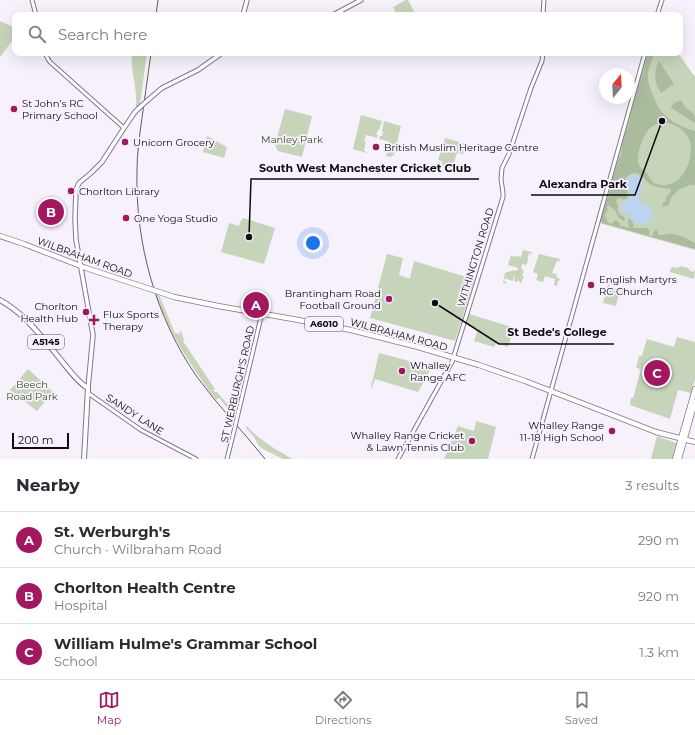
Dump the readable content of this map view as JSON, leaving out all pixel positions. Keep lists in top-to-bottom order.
{
  "streets": {
    "highway": ["WILBRAHAM ROAD", "A6010"],
    "main road": ["A5145"],
    "street": ["WITHINGTON ROAD", "ST WERBURGH'S ROAD", "SANDY LANE"]
  },
  "crossings": [
    ["WILBRAHAM ROAD", "WITHINGTON ROAD"],
    ["WILBRAHAM ROAD", "ST WERBURGH'S ROAD"],
    ["A5145", "SANDY LANE"]
  ],
  "parks": ["Manley Park", "Beech Road Park"],
  "places": {
    "other": [
      "St John's RC Primary School",
      "Alexandra Park",
      "Unicorn Grocery",
      "British Muslim Heritage Centre",
      "Chorlton Library",
      "One Yoga Studio",
      "South West Manchester Cricket Club",
      "English Martyrs RC Church",
      "Brantingham Road Football Ground",
      "St Bede's College",
      "Chorlton Health Hub",
      "Whalley Range AFC",
      "Whalley Range 11-18 High School",
      "Whalley Range Cricket & Lawn Tennis Club"
    ],
    "health": ["Flux Sports Therapy"]
  },
  "scale_bar": "200 m",
  "north": "top",
  "page": {
    "search": "Search here",
    "pins": ["B", "A", "C"],
    "scale": "200 m",
    "heading": ["Nearby", "3 results"],
    "list": [
      {
        "mark": "A",
        "name": "St. Werburgh's",
        "note": "Church · Wilbraham Road",
        "value": "290 m"
      },
      {
        "mark": "B",
        "name": "Chorlton Health Centre",
        "note": "Hospital",
        "value": "920 m"
      },
      {
        "mark": "C",
        "name": "William Hulme's Grammar School",
        "note": "School",
        "value": "1.3 km"
      }
    ],
    "nav": ["Map", "Directions", "Saved"]
  }
}
